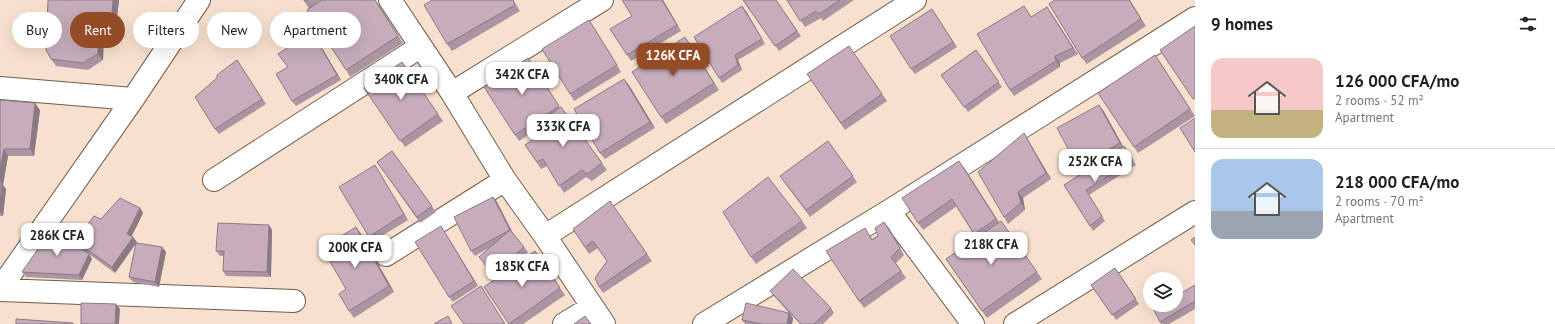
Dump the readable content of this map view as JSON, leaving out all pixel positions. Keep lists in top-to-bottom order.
{
  "page": {
    "heading": "9 homes",
    "chip": [
      "Buy",
      "Rent",
      "Filters",
      "New",
      "Apartment"
    ],
    "price": [
      "126K CFA",
      "342K CFA",
      "340K CFA",
      "333K CFA",
      "252K CFA",
      "286K CFA",
      "218K CFA",
      "200K CFA",
      "185K CFA"
    ],
    "list": [
      {
        "name": "126 000 CFA/mo",
        "note": "2 rooms · 52 m² · Apartment"
      },
      {
        "name": "218 000 CFA/mo",
        "note": "2 rooms · 70 m² · Apartment"
      }
    ]
  }
}
